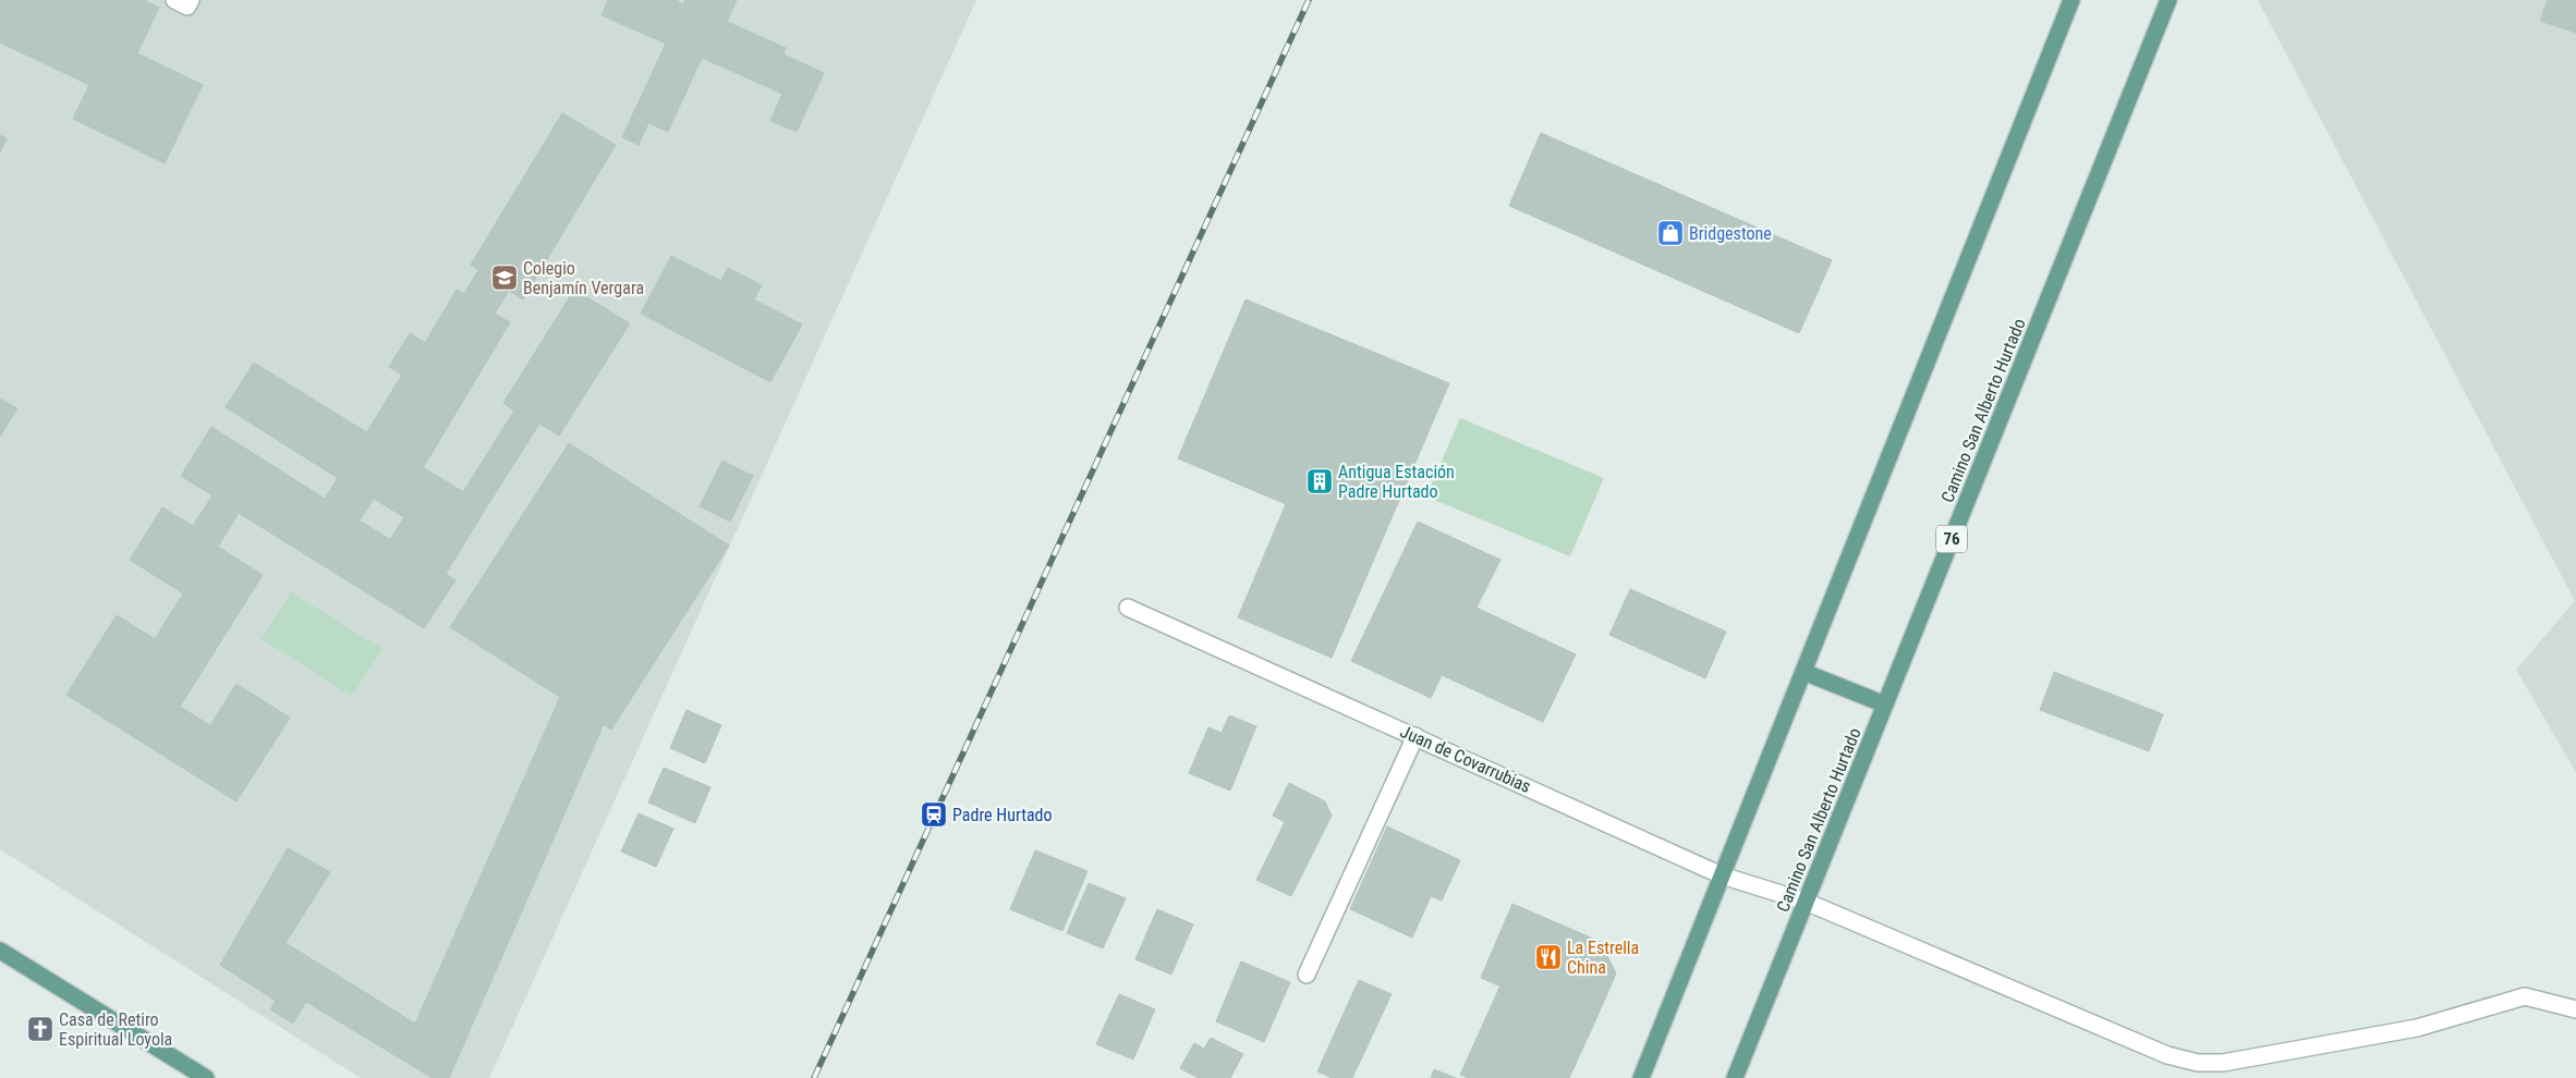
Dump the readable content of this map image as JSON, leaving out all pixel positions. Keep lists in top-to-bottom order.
{
  "streets": {
    "main road": ["Camino San Alberto Hurtado", "76"],
    "street": ["Juan de Covarrubias"]
  },
  "crossings": [
    ["Camino San Alberto Hurtado", "Juan de Covarrubias"]
  ],
  "places": {
    "shop": ["Bridgestone"],
    "school or university": ["Colegio Benjamín Vergara"],
    "building": ["Antigua Estación Padre Hurtado"],
    "station": ["Padre Hurtado"],
    "restaurant": ["La Estrella China"],
    "church": ["Casa de Retiro Espiritual Loyola"]
  }
}
